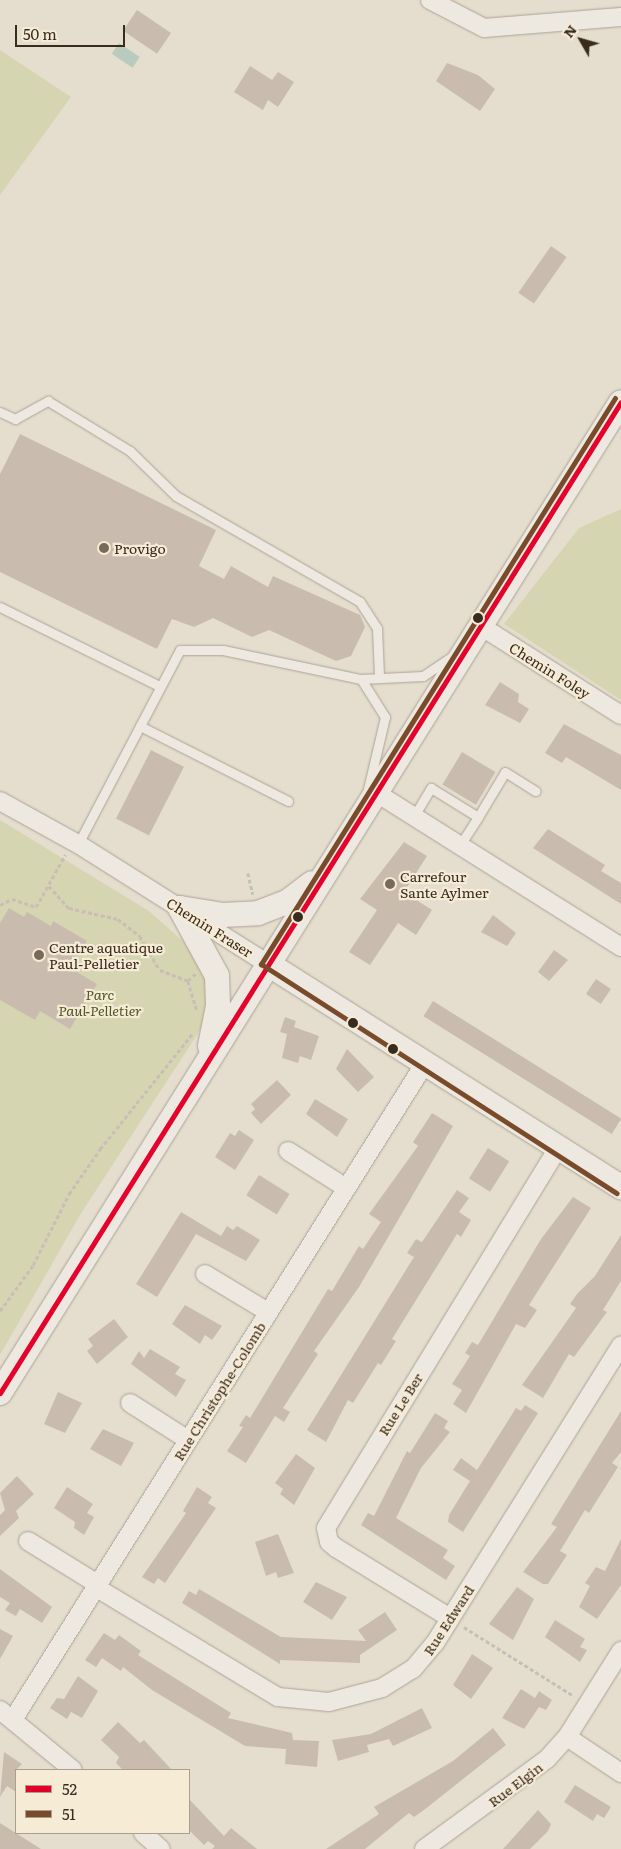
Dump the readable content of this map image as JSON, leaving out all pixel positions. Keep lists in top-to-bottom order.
{
  "streets": {
    "main road": ["Chemin Fraser"],
    "street": [
      "Chemin Foley",
      "Rue Christophe-Colomb",
      "Rue Le Ber",
      "Rue Edward",
      "Rue Elgin"
    ]
  },
  "crossings": [
    ["Chemin Fraser", "Rue Christophe-Colomb"],
    ["Chemin Fraser", "Rue Le Ber"],
    ["Rue Christophe-Colomb", "Rue Edward"],
    ["Rue Le Ber", "Rue Edward"]
  ],
  "parks": ["Parc Paul-Pelletier"],
  "places": ["Provigo", "Carrefour Sante Aylmer", "Centre aquatique Paul-Pelletier"],
  "lines": ["transit line 51", "transit line 52"],
  "legend": ["52", "51"],
  "scale_bar": "50 m",
  "north": "top left"
}
